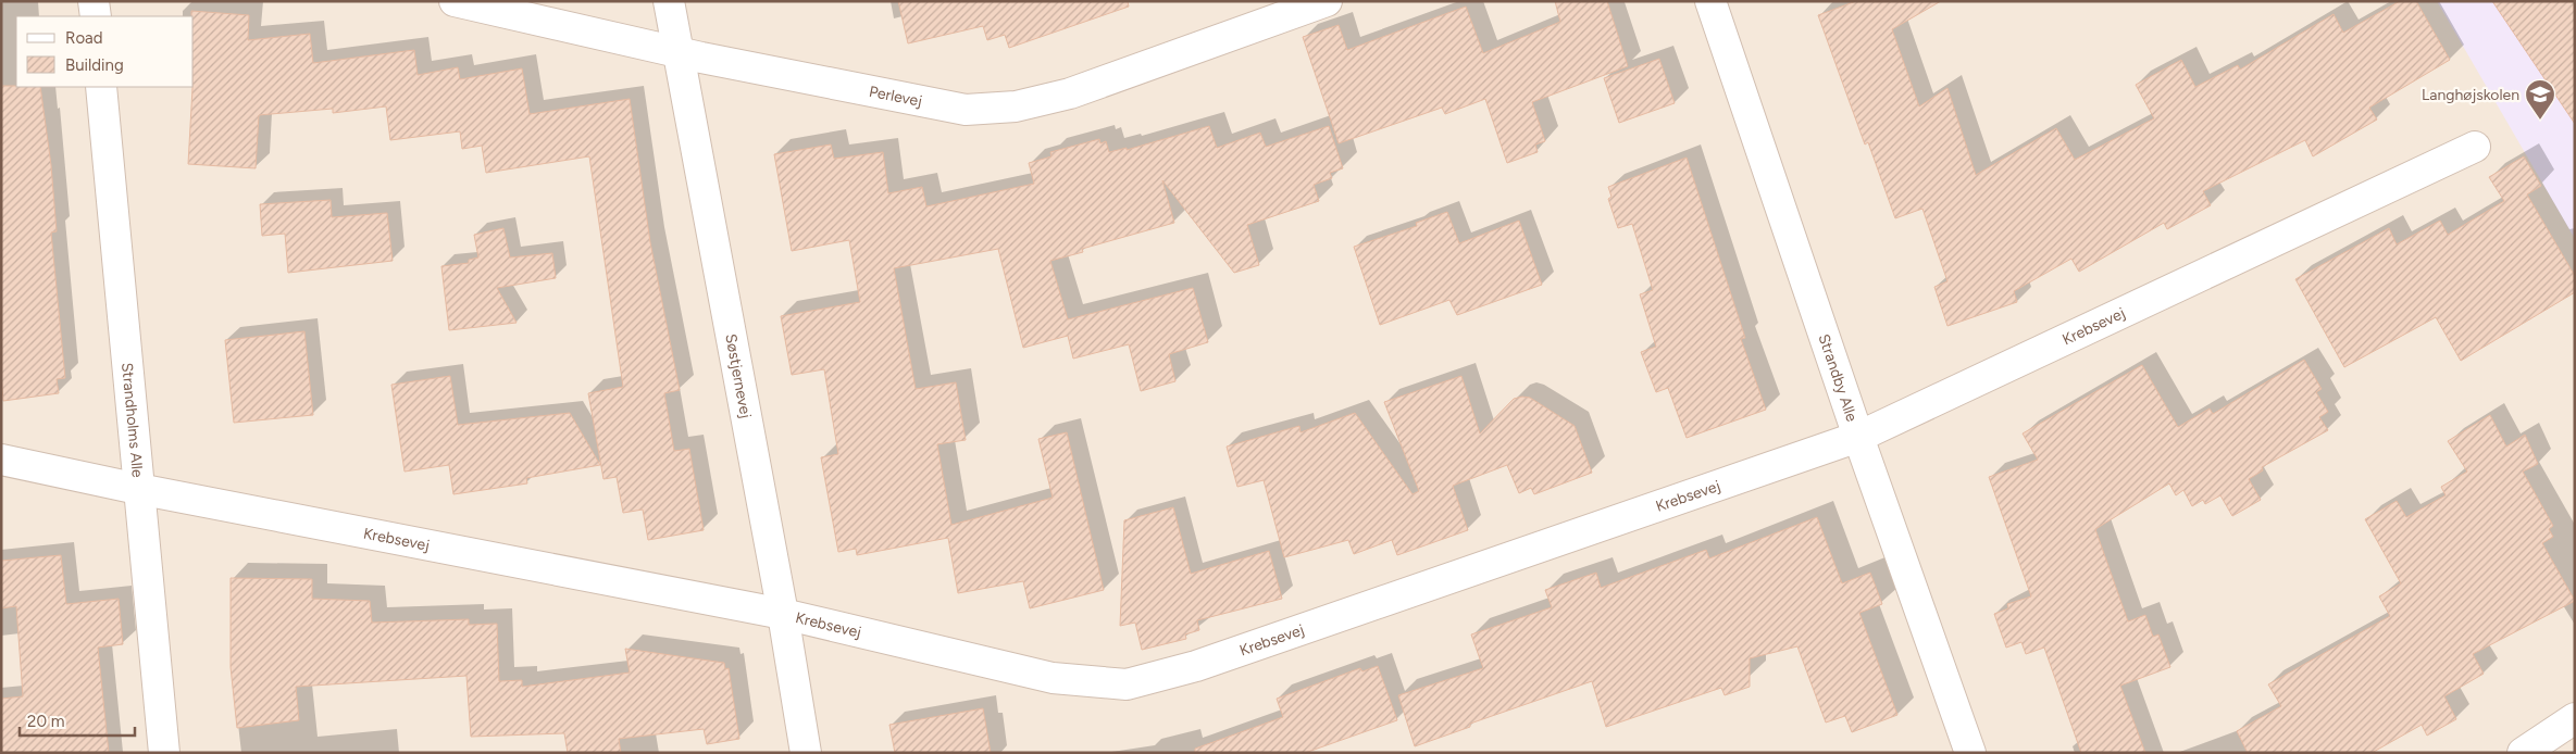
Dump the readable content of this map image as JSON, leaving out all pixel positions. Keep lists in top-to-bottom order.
{
  "streets": {
    "street": [
      "Perlevej",
      "Krebsevej",
      "Søstjernevej",
      "Strandby Alle",
      "Strandholms Alle"
    ]
  },
  "crossings": [
    ["Perlevej", "Søstjernevej"],
    ["Krebsevej", "Søstjernevej"],
    ["Krebsevej", "Strandby Alle"],
    ["Krebsevej", "Strandholms Alle"]
  ],
  "places": {
    "school or university": ["Langhøjskolen"]
  },
  "legend": ["Road", "Building"],
  "scale_bar": "20 m"
}
